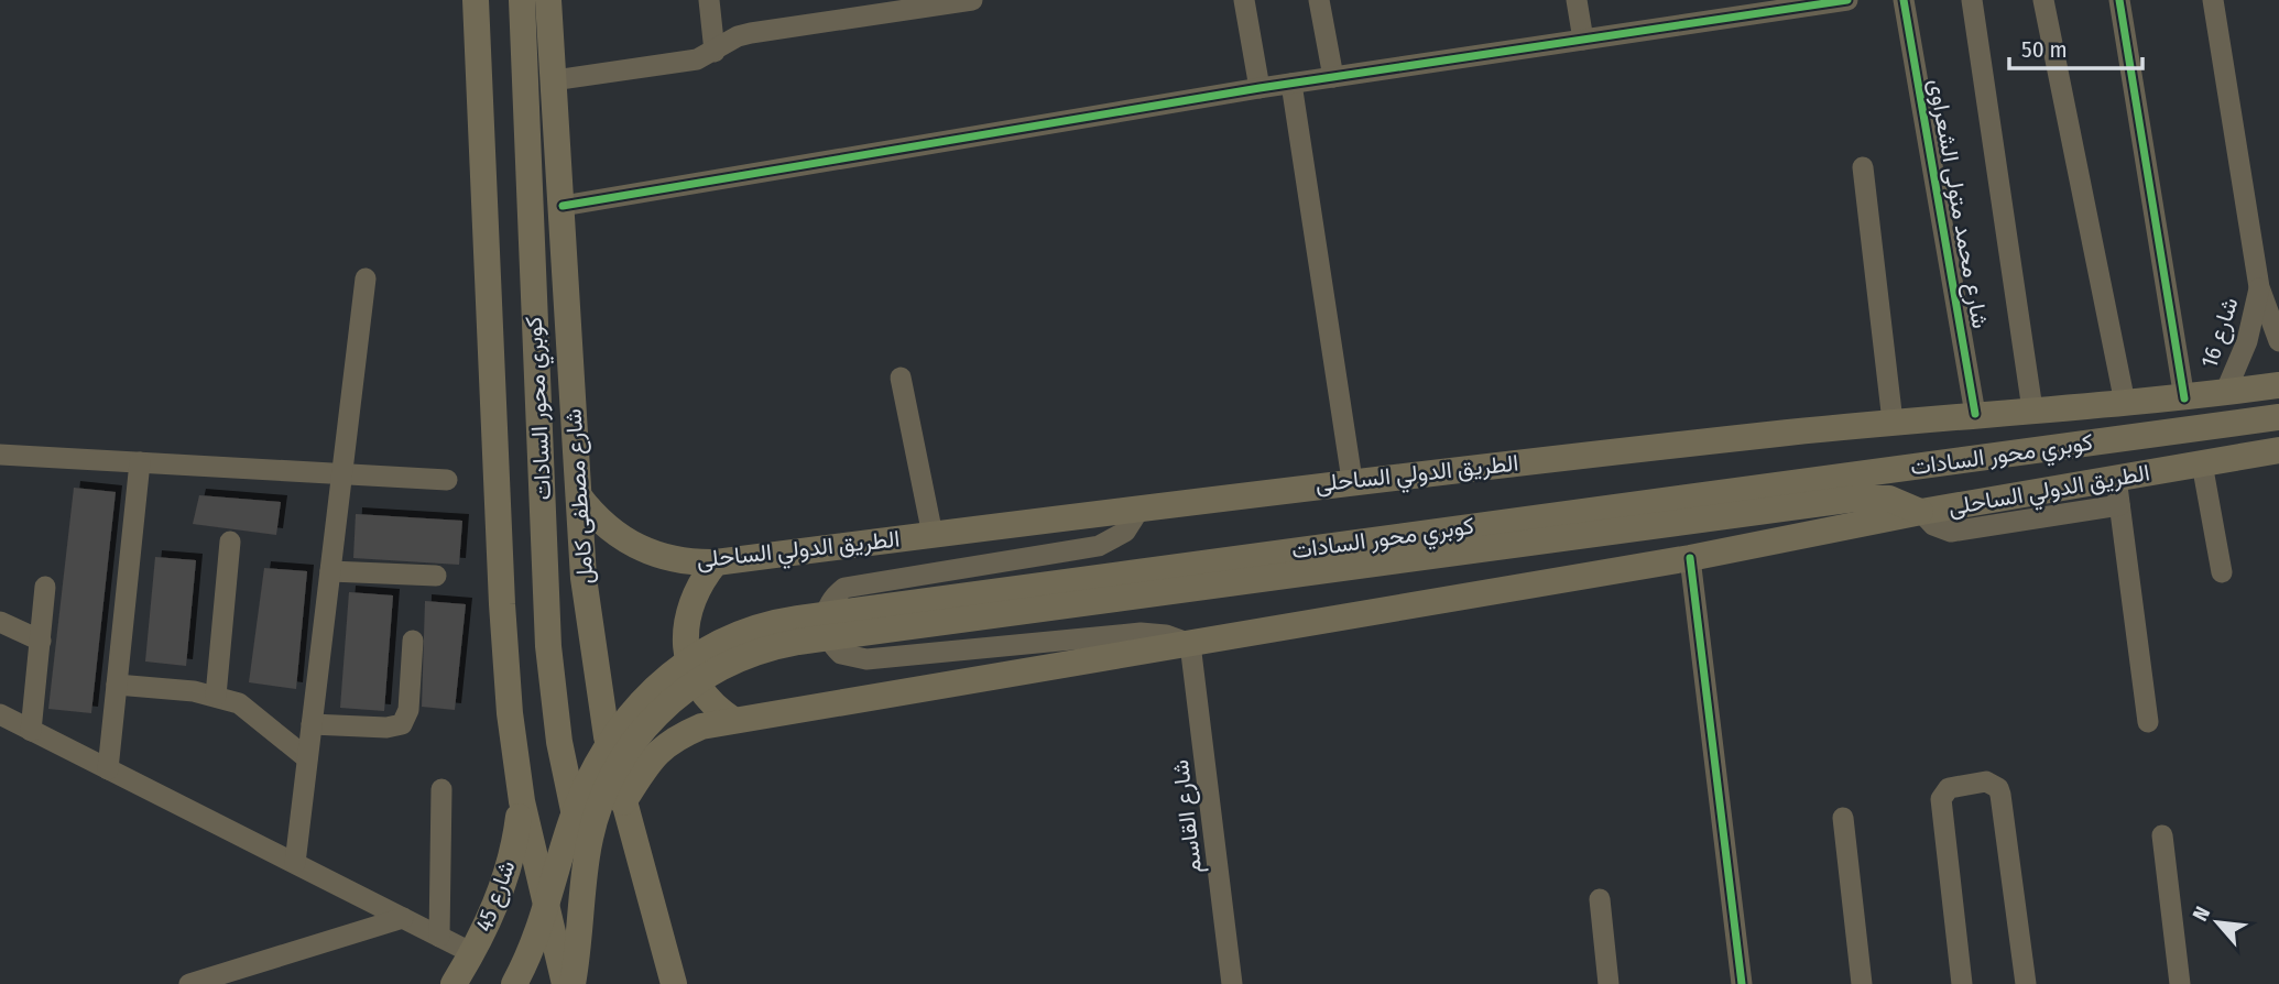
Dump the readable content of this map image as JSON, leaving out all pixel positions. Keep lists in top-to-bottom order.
{
  "streets": {
    "main road": [
      "كوبري محور السادات",
      "الطريق الدولي الساحلى",
      "شارع مصطفى كامل",
      "شارع 45"
    ],
    "street": ["شارع محمد متولى الشعراوى", "شارع 16", "شارع القاسم"]
  },
  "crossings": [
    ["شارع محمد متولى الشعراوى", "الطريق الدولي الساحلى"],
    ["شارع 16", "الطريق الدولي الساحلى"],
    ["كوبري محور السادات", "الطريق الدولي الساحلى"],
    ["الطريق الدولي الساحلى", "شارع مصطفى كامل"],
    ["الطريق الدولي الساحلى", "شارع القاسم"]
  ],
  "scale_bar": "50 m",
  "north": "top left"
}
